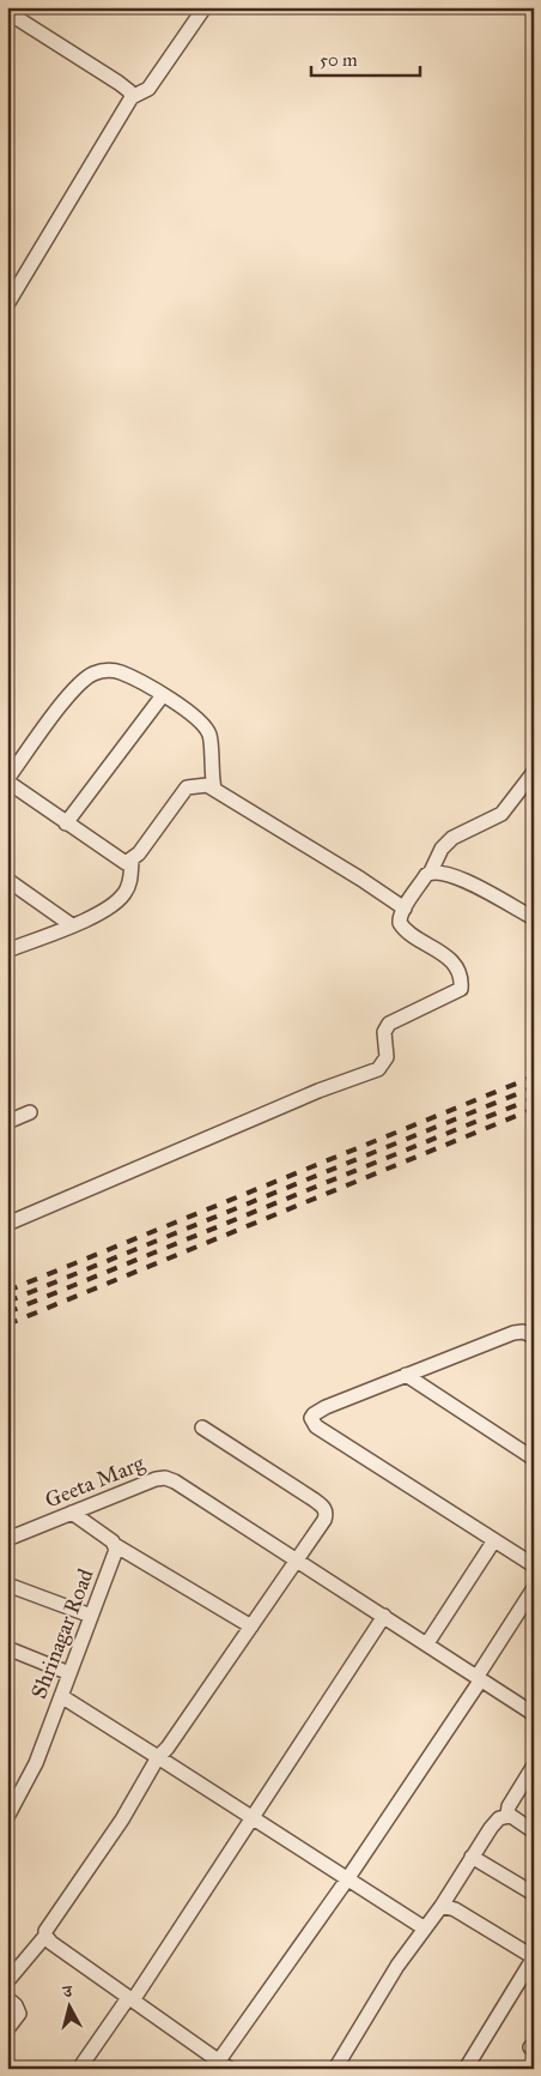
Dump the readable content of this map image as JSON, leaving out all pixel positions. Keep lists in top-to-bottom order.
{
  "streets": {
    "street": ["Geeta Marg", "Shrinagar Road"]
  },
  "scale_bar": "50 m",
  "north": "top"
}
